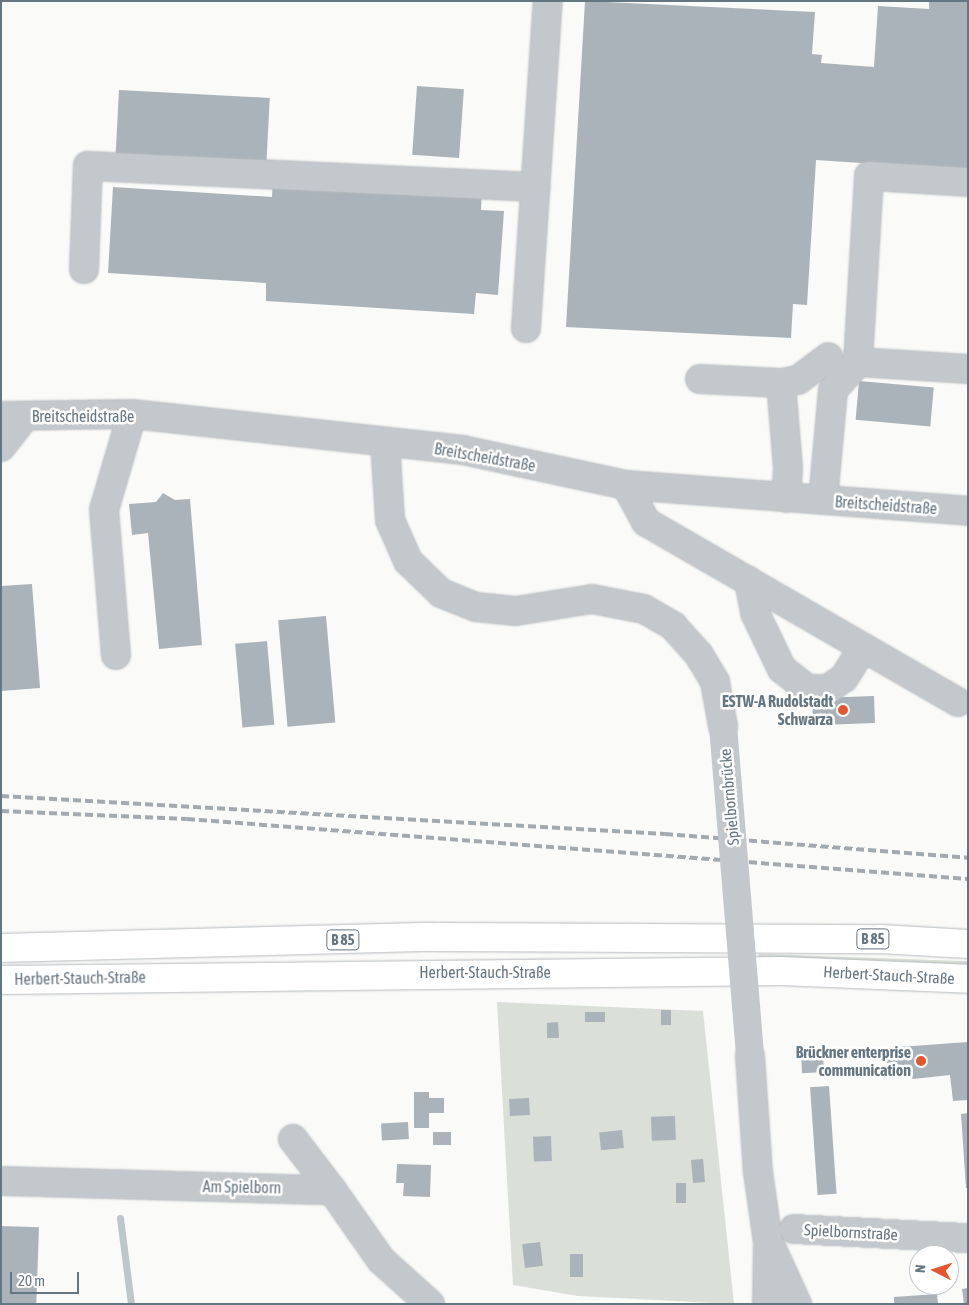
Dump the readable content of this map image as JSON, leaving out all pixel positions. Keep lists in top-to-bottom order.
{
  "streets": {
    "main road": ["B 85", "Herbert-Stauch-Straße"],
    "street": [
      "Breitscheidstraße",
      "Spielbornbrücke",
      "Am Spielborn",
      "Spielbornstraße"
    ]
  },
  "crossings": [
    ["Breitscheidstraße", "Spielbornbrücke"]
  ],
  "places": ["ESTW-A Rudolstadt Schwarza", "Brückner enterprise communication"],
  "scale_bar": "20 m",
  "north": "left"
}
